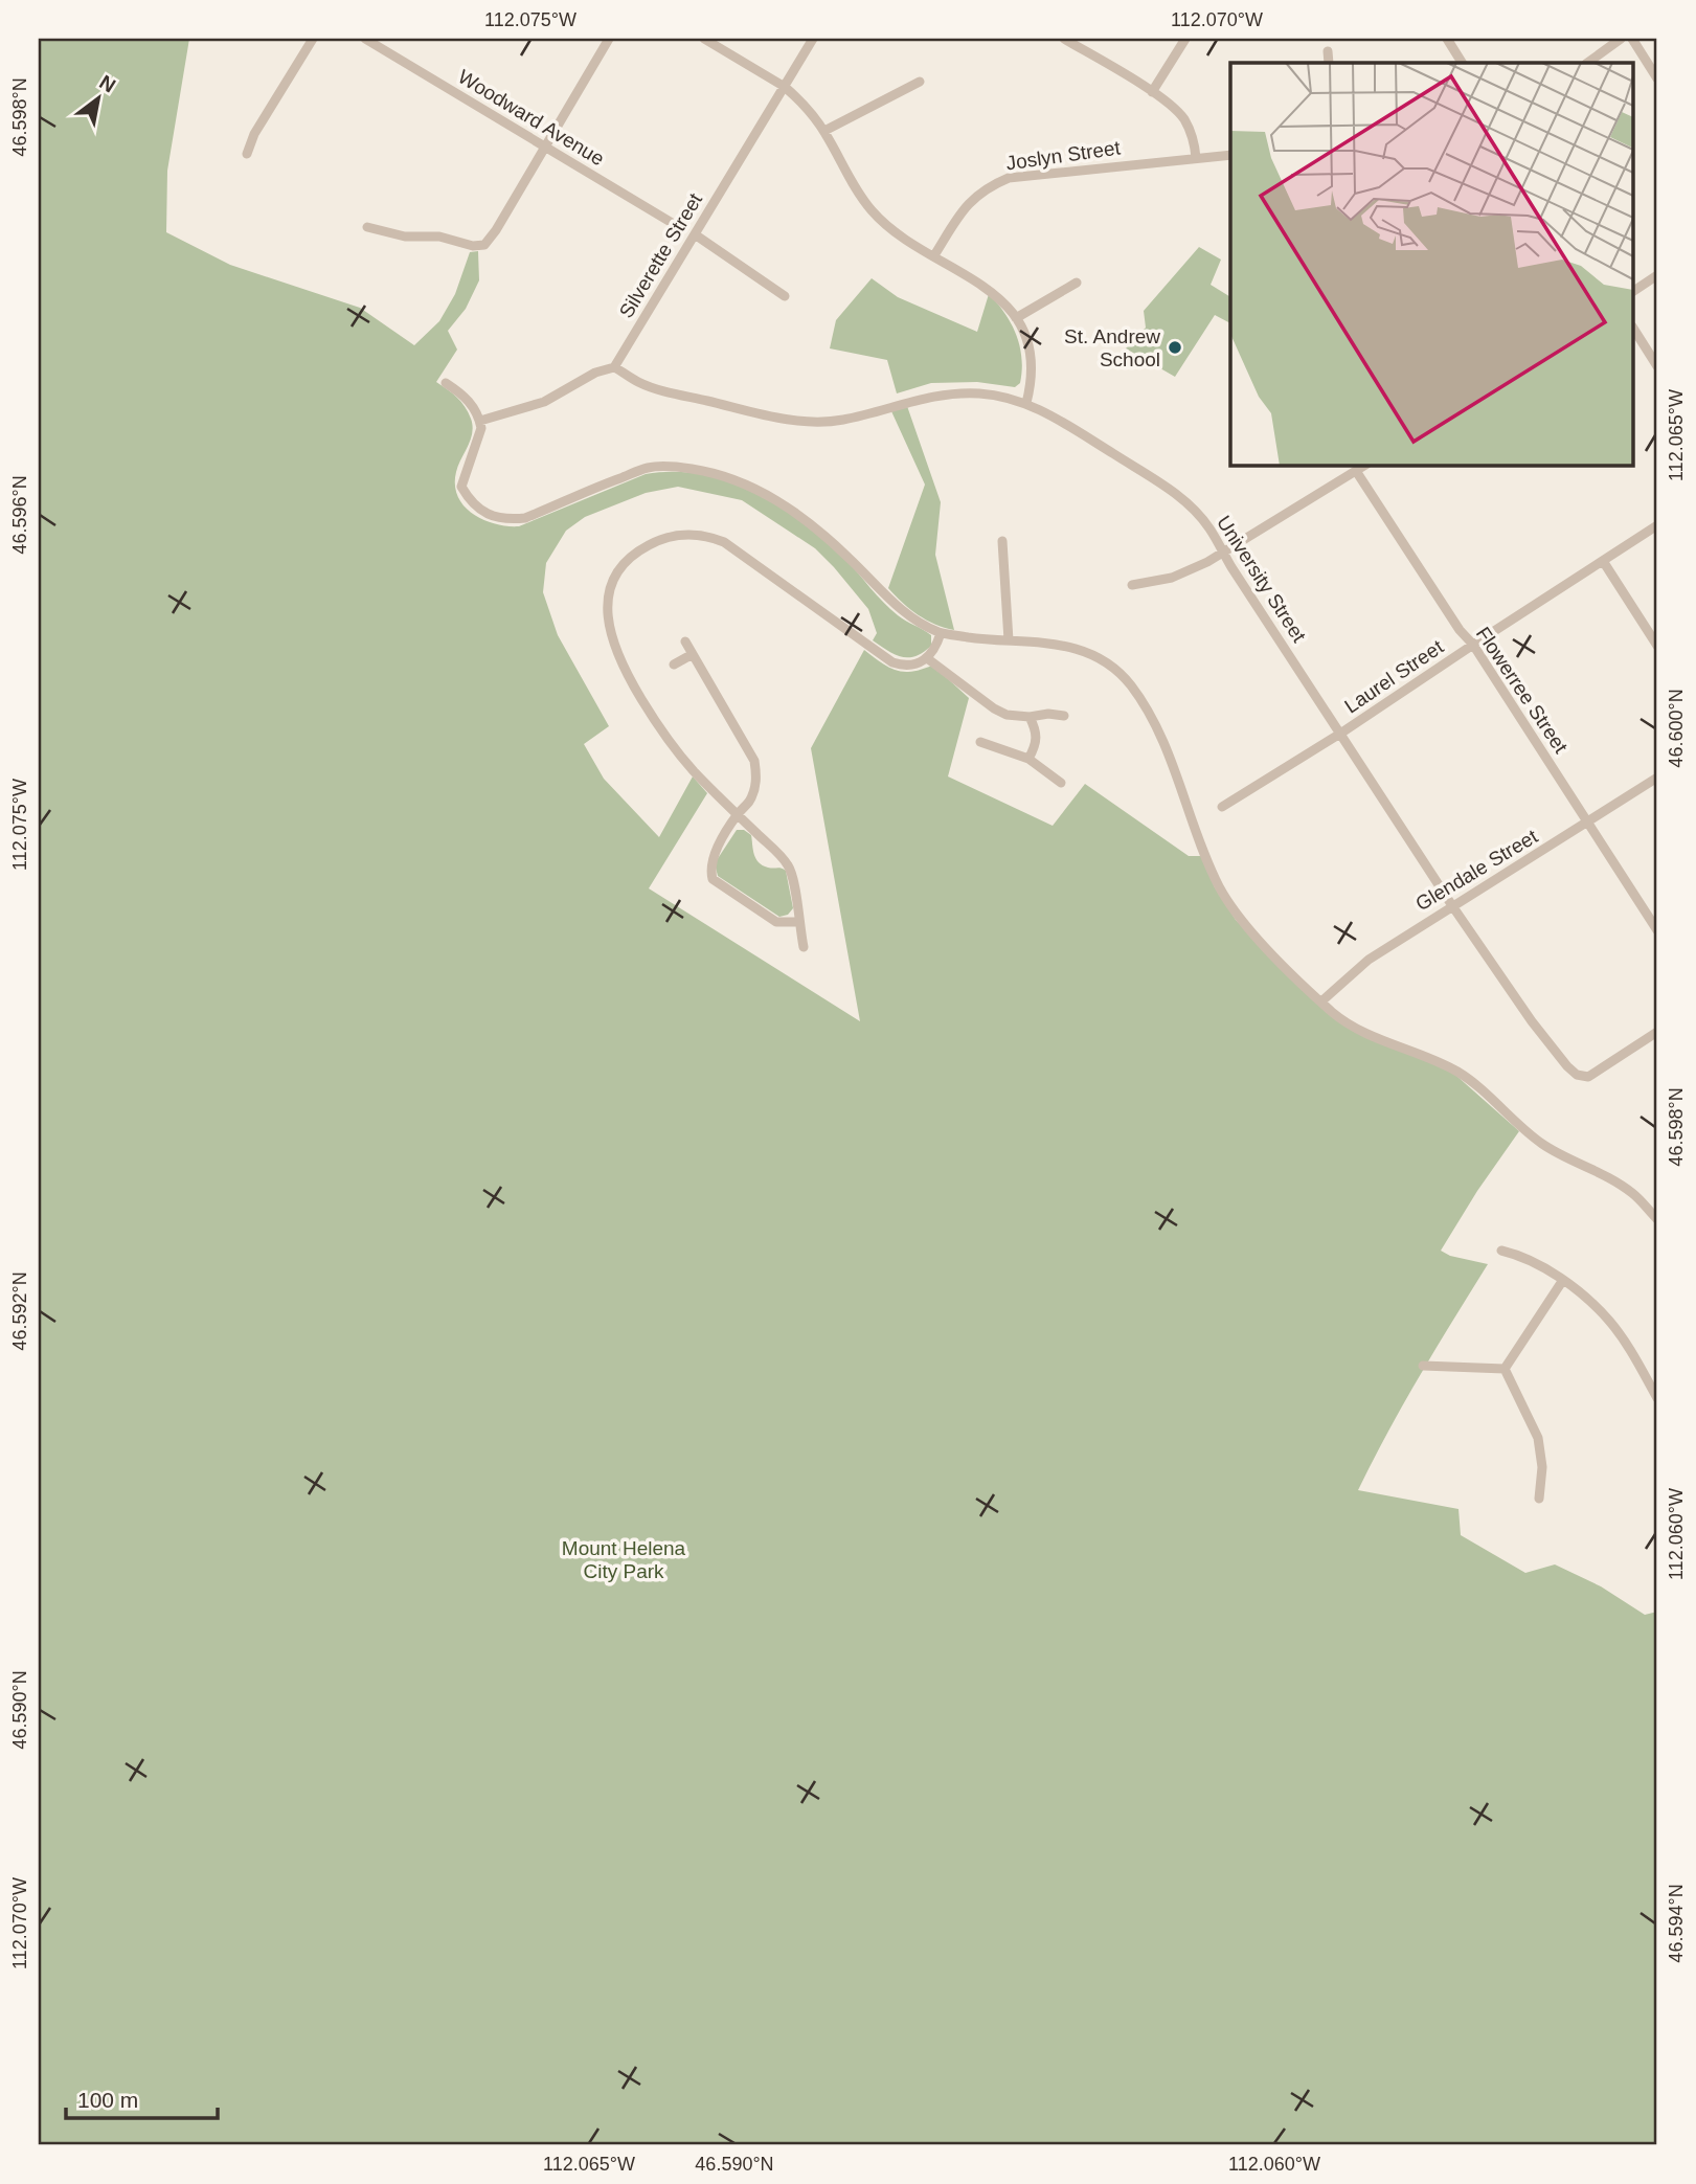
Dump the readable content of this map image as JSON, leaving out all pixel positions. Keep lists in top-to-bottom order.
{
  "streets": {
    "street": [
      "Woodward Avenue",
      "Joslyn Street",
      "Silverette Street",
      "University Street",
      "Laurel Street",
      "Flowerree Street",
      "Glendale Street"
    ]
  },
  "crossings": [
    ["Silverette Street", "University Street"],
    ["University Street", "Laurel Street"],
    ["University Street", "Glendale Street"],
    ["Laurel Street", "Flowerree Street"],
    ["Flowerree Street", "Glendale Street"]
  ],
  "parks": ["Mount Helena City Park"],
  "places": ["St. Andrew School"],
  "scale_bar": "100 m",
  "north": "top right",
  "coordinates": [
    "112.075°W",
    "112.070°W",
    "46.598°N",
    "112.065°W",
    "46.596°N",
    "46.600°N",
    "46.592°N",
    "112.060°W",
    "46.590°N",
    "46.594°N"
  ]
}
